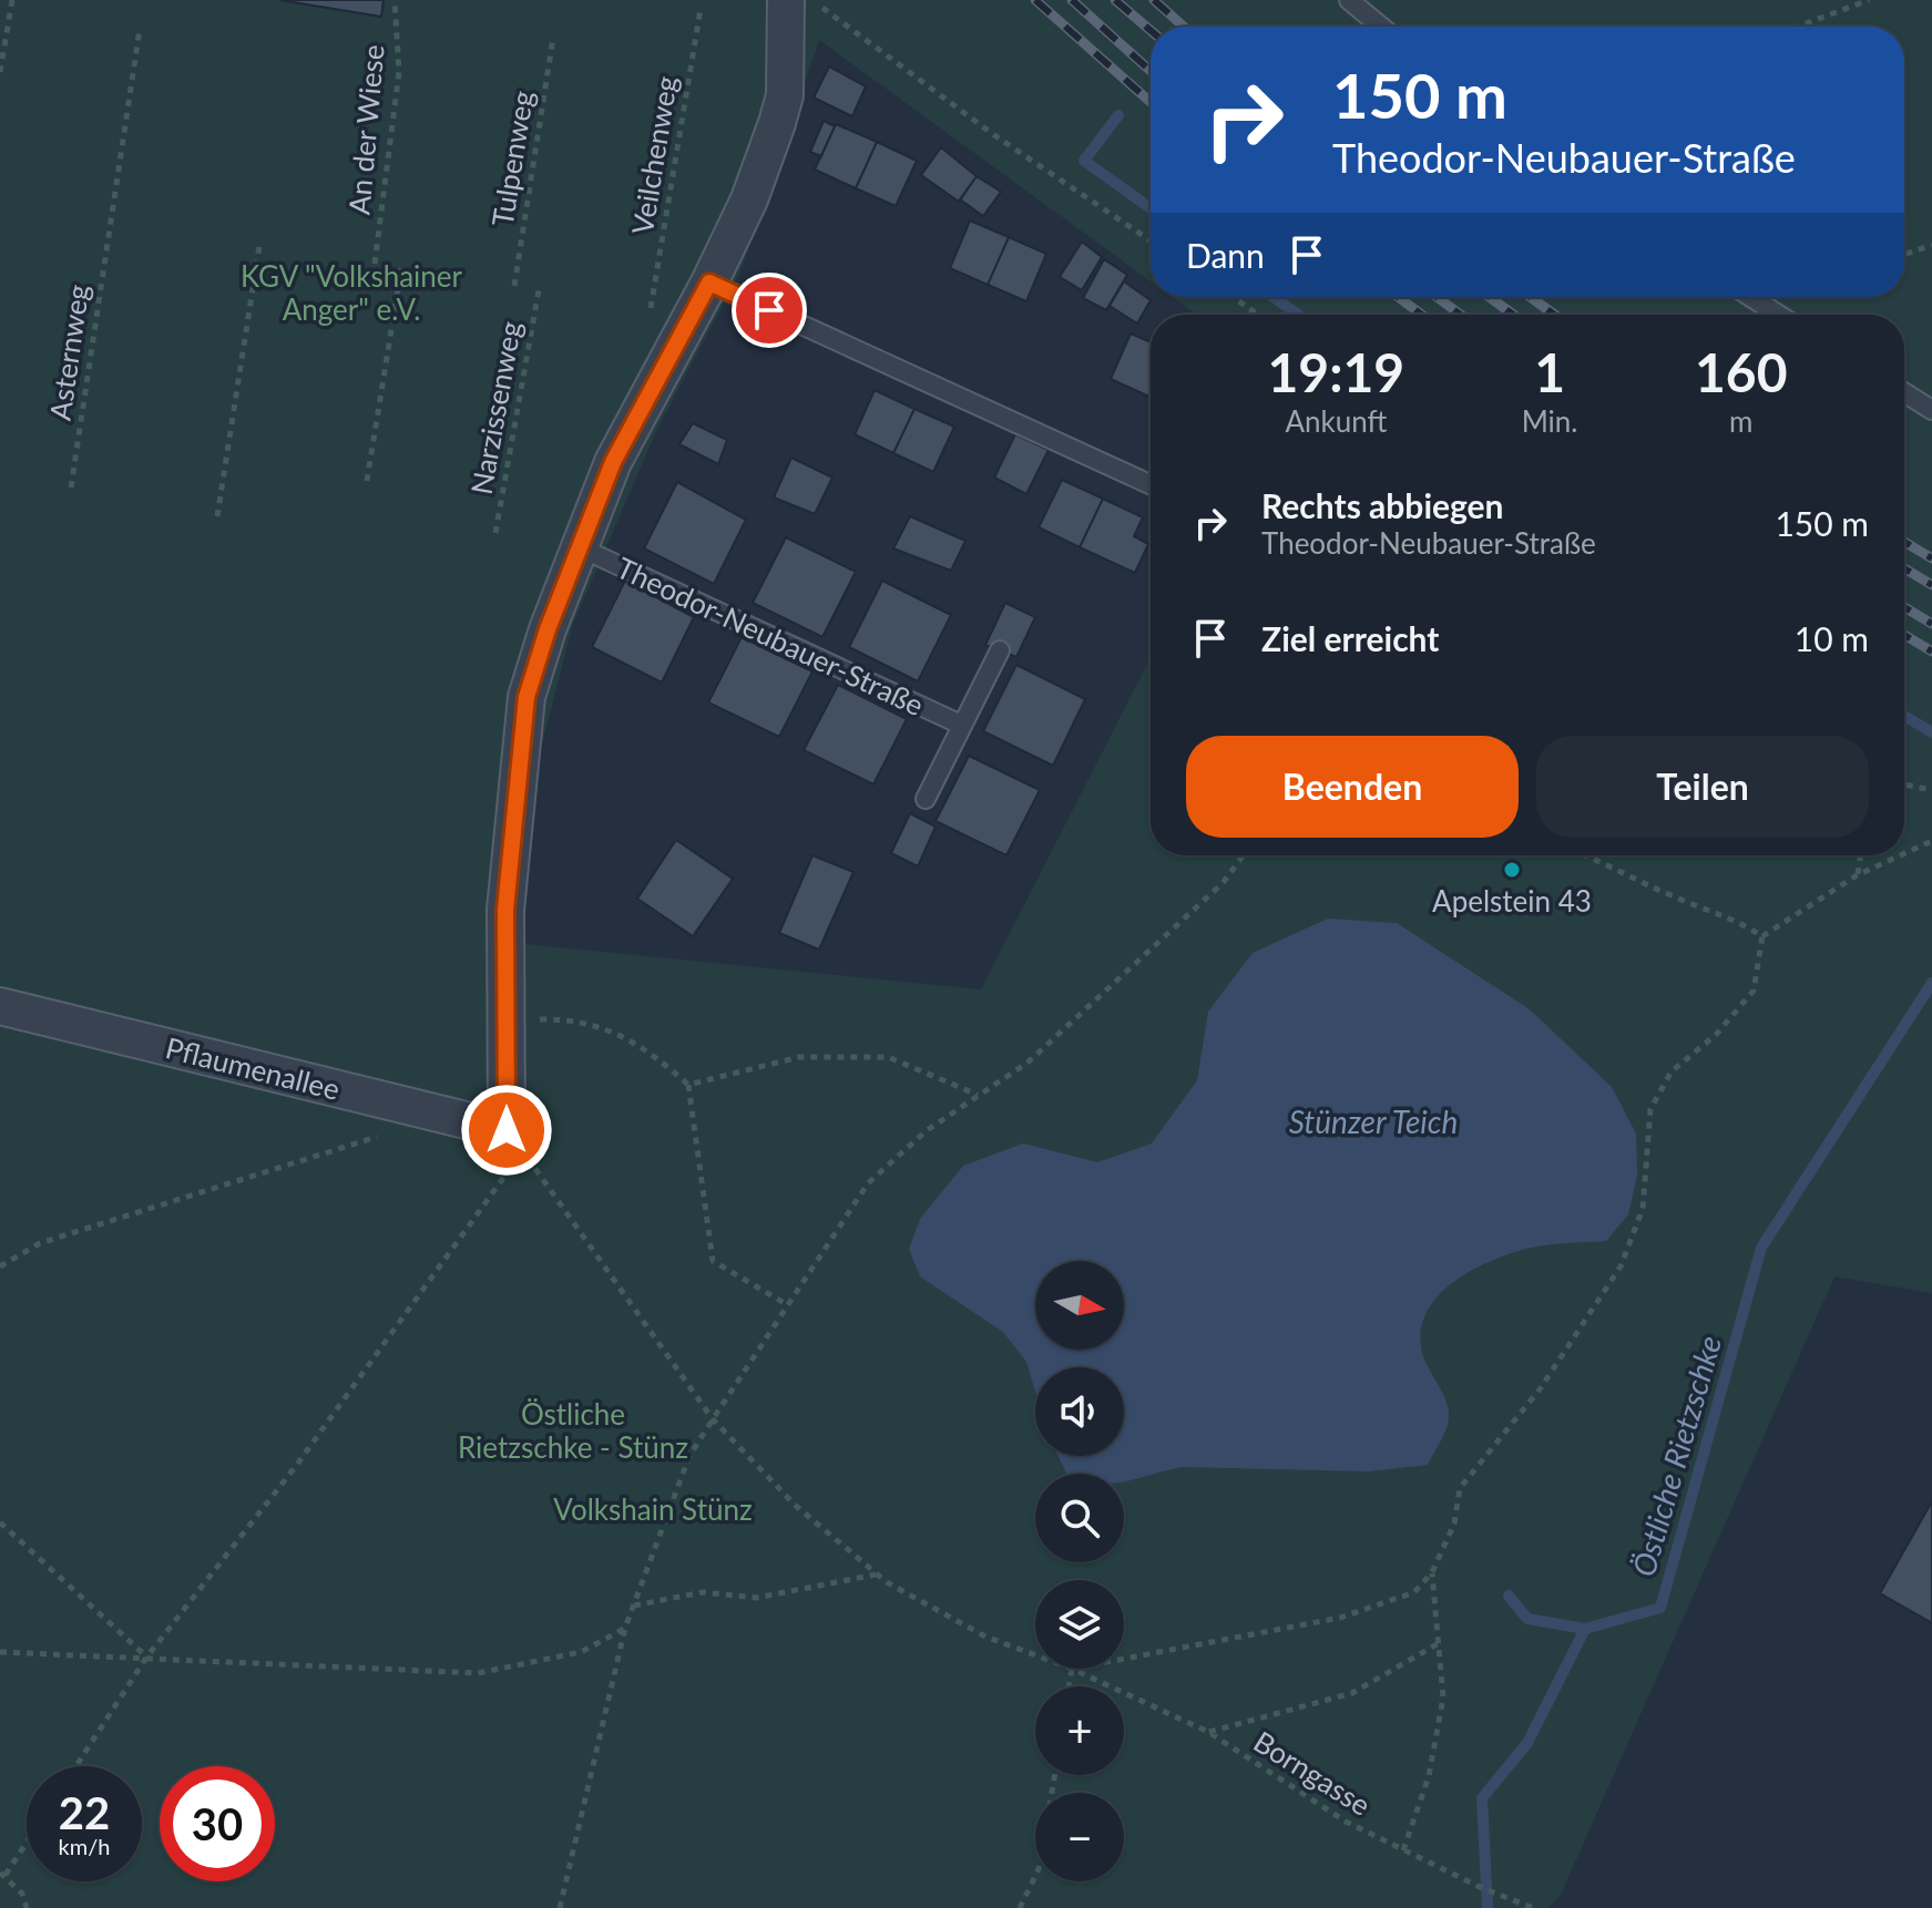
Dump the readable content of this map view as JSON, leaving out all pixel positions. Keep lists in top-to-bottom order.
{
  "streets": {
    "street": ["Theodor-Neubauer-Straße", "Pflaumenallee"],
    "path": [
      "An der Wiese",
      "Veilchenweg",
      "Tulpenweg",
      "Asternweg",
      "Narzissenweg",
      "Borngasse"
    ]
  },
  "crossings": [
    ["Theodor-Neubauer-Straße", "Pflaumenallee"],
    ["Theodor-Neubauer-Straße", "Borngasse"],
    ["Pflaumenallee", "Borngasse"]
  ],
  "water": ["Stünzer Teich", "Östliche Rietzschke"],
  "parks": ["KGV \"Volkshainer Anger\" e.V.", "Östliche Rietzschke - Stünz", "Volkshain Stünz"],
  "places": ["Apelstein 43"],
  "north": "right",
  "page": {
    "turn": ["150 m", "Theodor-Neubauer-Straße"],
    "then": "Dann",
    "eta": [
      "19:19",
      "Ankunft",
      "1",
      "Min.",
      "160",
      "m"
    ],
    "list": [
      {
        "name": "Rechts abbiegen",
        "note": "Theodor-Neubauer-Straße",
        "value": "150 m"
      },
      {
        "name": "Ziel erreicht",
        "value": "10 m"
      }
    ],
    "buttons": ["Beenden", "Teilen"],
    "map_buttons": ["+", "−"],
    "speed": "22 km/h",
    "limit": "30"
  }
}
